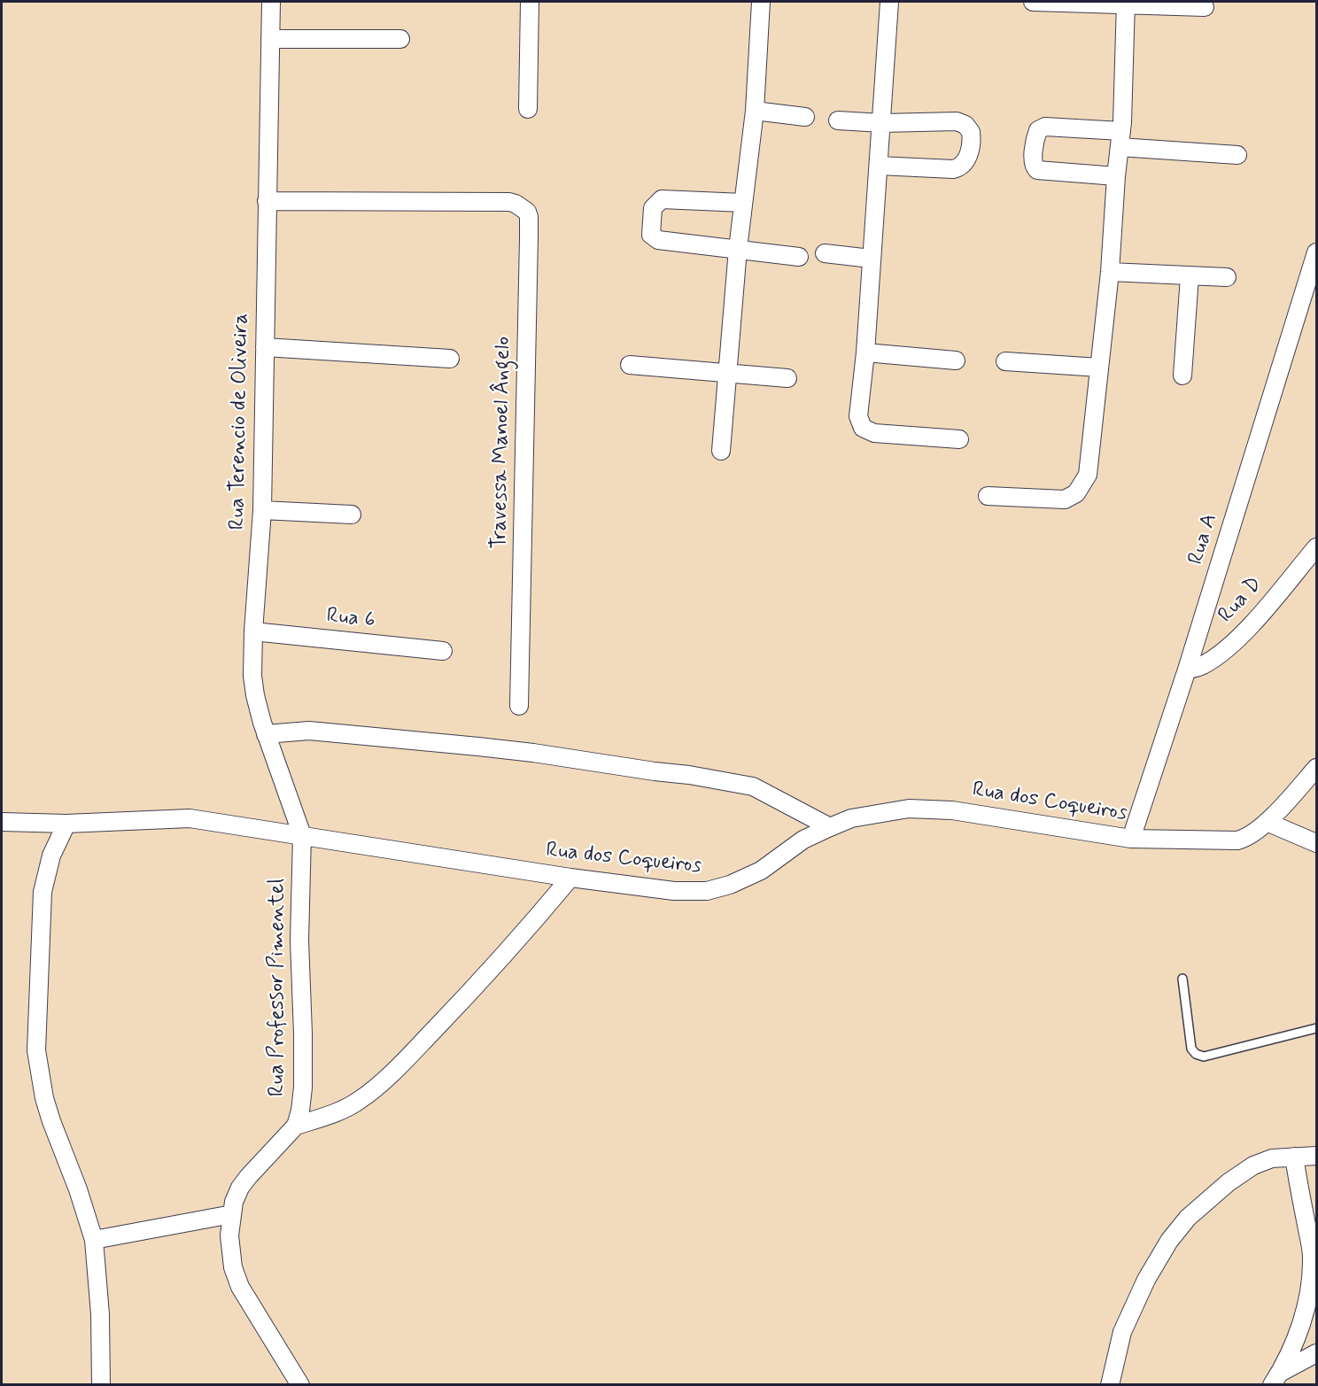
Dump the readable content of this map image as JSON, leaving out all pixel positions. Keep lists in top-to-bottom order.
{
  "streets": {
    "street": [
      "Rua Terencio de Oliveira",
      "Travessa Manoel Ângelo",
      "Rua A",
      "Rua D",
      "Rua 6",
      "Rua dos Coqueiros",
      "Rua Professor Pimentel"
    ]
  },
  "crossings": [
    ["Rua Terencio de Oliveira", "Travessa Manoel Ângelo"],
    ["Rua Terencio de Oliveira", "Rua 6"],
    ["Rua Terencio de Oliveira", "Rua dos Coqueiros"],
    ["Rua Terencio de Oliveira", "Rua Professor Pimentel"],
    ["Rua A", "Rua D"],
    ["Rua A", "Rua dos Coqueiros"],
    ["Rua dos Coqueiros", "Rua Professor Pimentel"]
  ]
}
